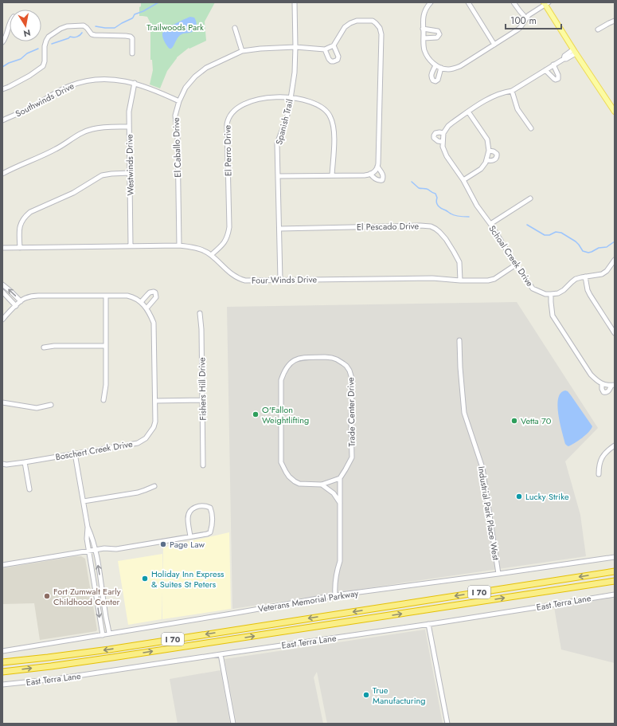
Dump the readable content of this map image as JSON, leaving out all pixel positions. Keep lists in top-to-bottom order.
{
  "streets": {
    "highway": ["I 70"],
    "street": [
      "Southwinds Drive",
      "Spanish Trail",
      "El Caballo Drive",
      "El Perro Drive",
      "Westwinds Drive",
      "El Pescado Drive",
      "Schoal Creek Drive",
      "Four Winds Drive",
      "Fishers Hill Drive",
      "Trade Center Drive",
      "Boschert Creek Drive",
      "Industrial Park Place West",
      "Veterans Memorial Parkway",
      "East Terra Lane"
    ]
  },
  "crossings": [
    ["Southwinds Drive", "El Caballo Drive"],
    ["Southwinds Drive", "Westwinds Drive"],
    ["Spanish Trail", "El Caballo Drive"],
    ["Spanish Trail", "El Perro Drive"],
    ["Spanish Trail", "El Pescado Drive"],
    ["Spanish Trail", "Four Winds Drive"],
    ["El Caballo Drive", "Four Winds Drive"],
    ["El Perro Drive", "Four Winds Drive"],
    ["Westwinds Drive", "Four Winds Drive"],
    ["El Pescado Drive", "Four Winds Drive"],
    ["Schoal Creek Drive", "Four Winds Drive"],
    ["Trade Center Drive", "Veterans Memorial Parkway"],
    ["Industrial Park Place West", "Veterans Memorial Parkway"]
  ],
  "parks": ["Trailwoods Park"],
  "places": [
    "O'Fallon Weightlifting",
    "Vetta 70",
    "Lucky Strike",
    "Page Law",
    "Holiday Inn Express & Suites St Peters",
    "Fort Zumwalt Early Childhood Center",
    "True Manufacturing"
  ],
  "scale_bar": "100 m",
  "north": "bottom"
}
